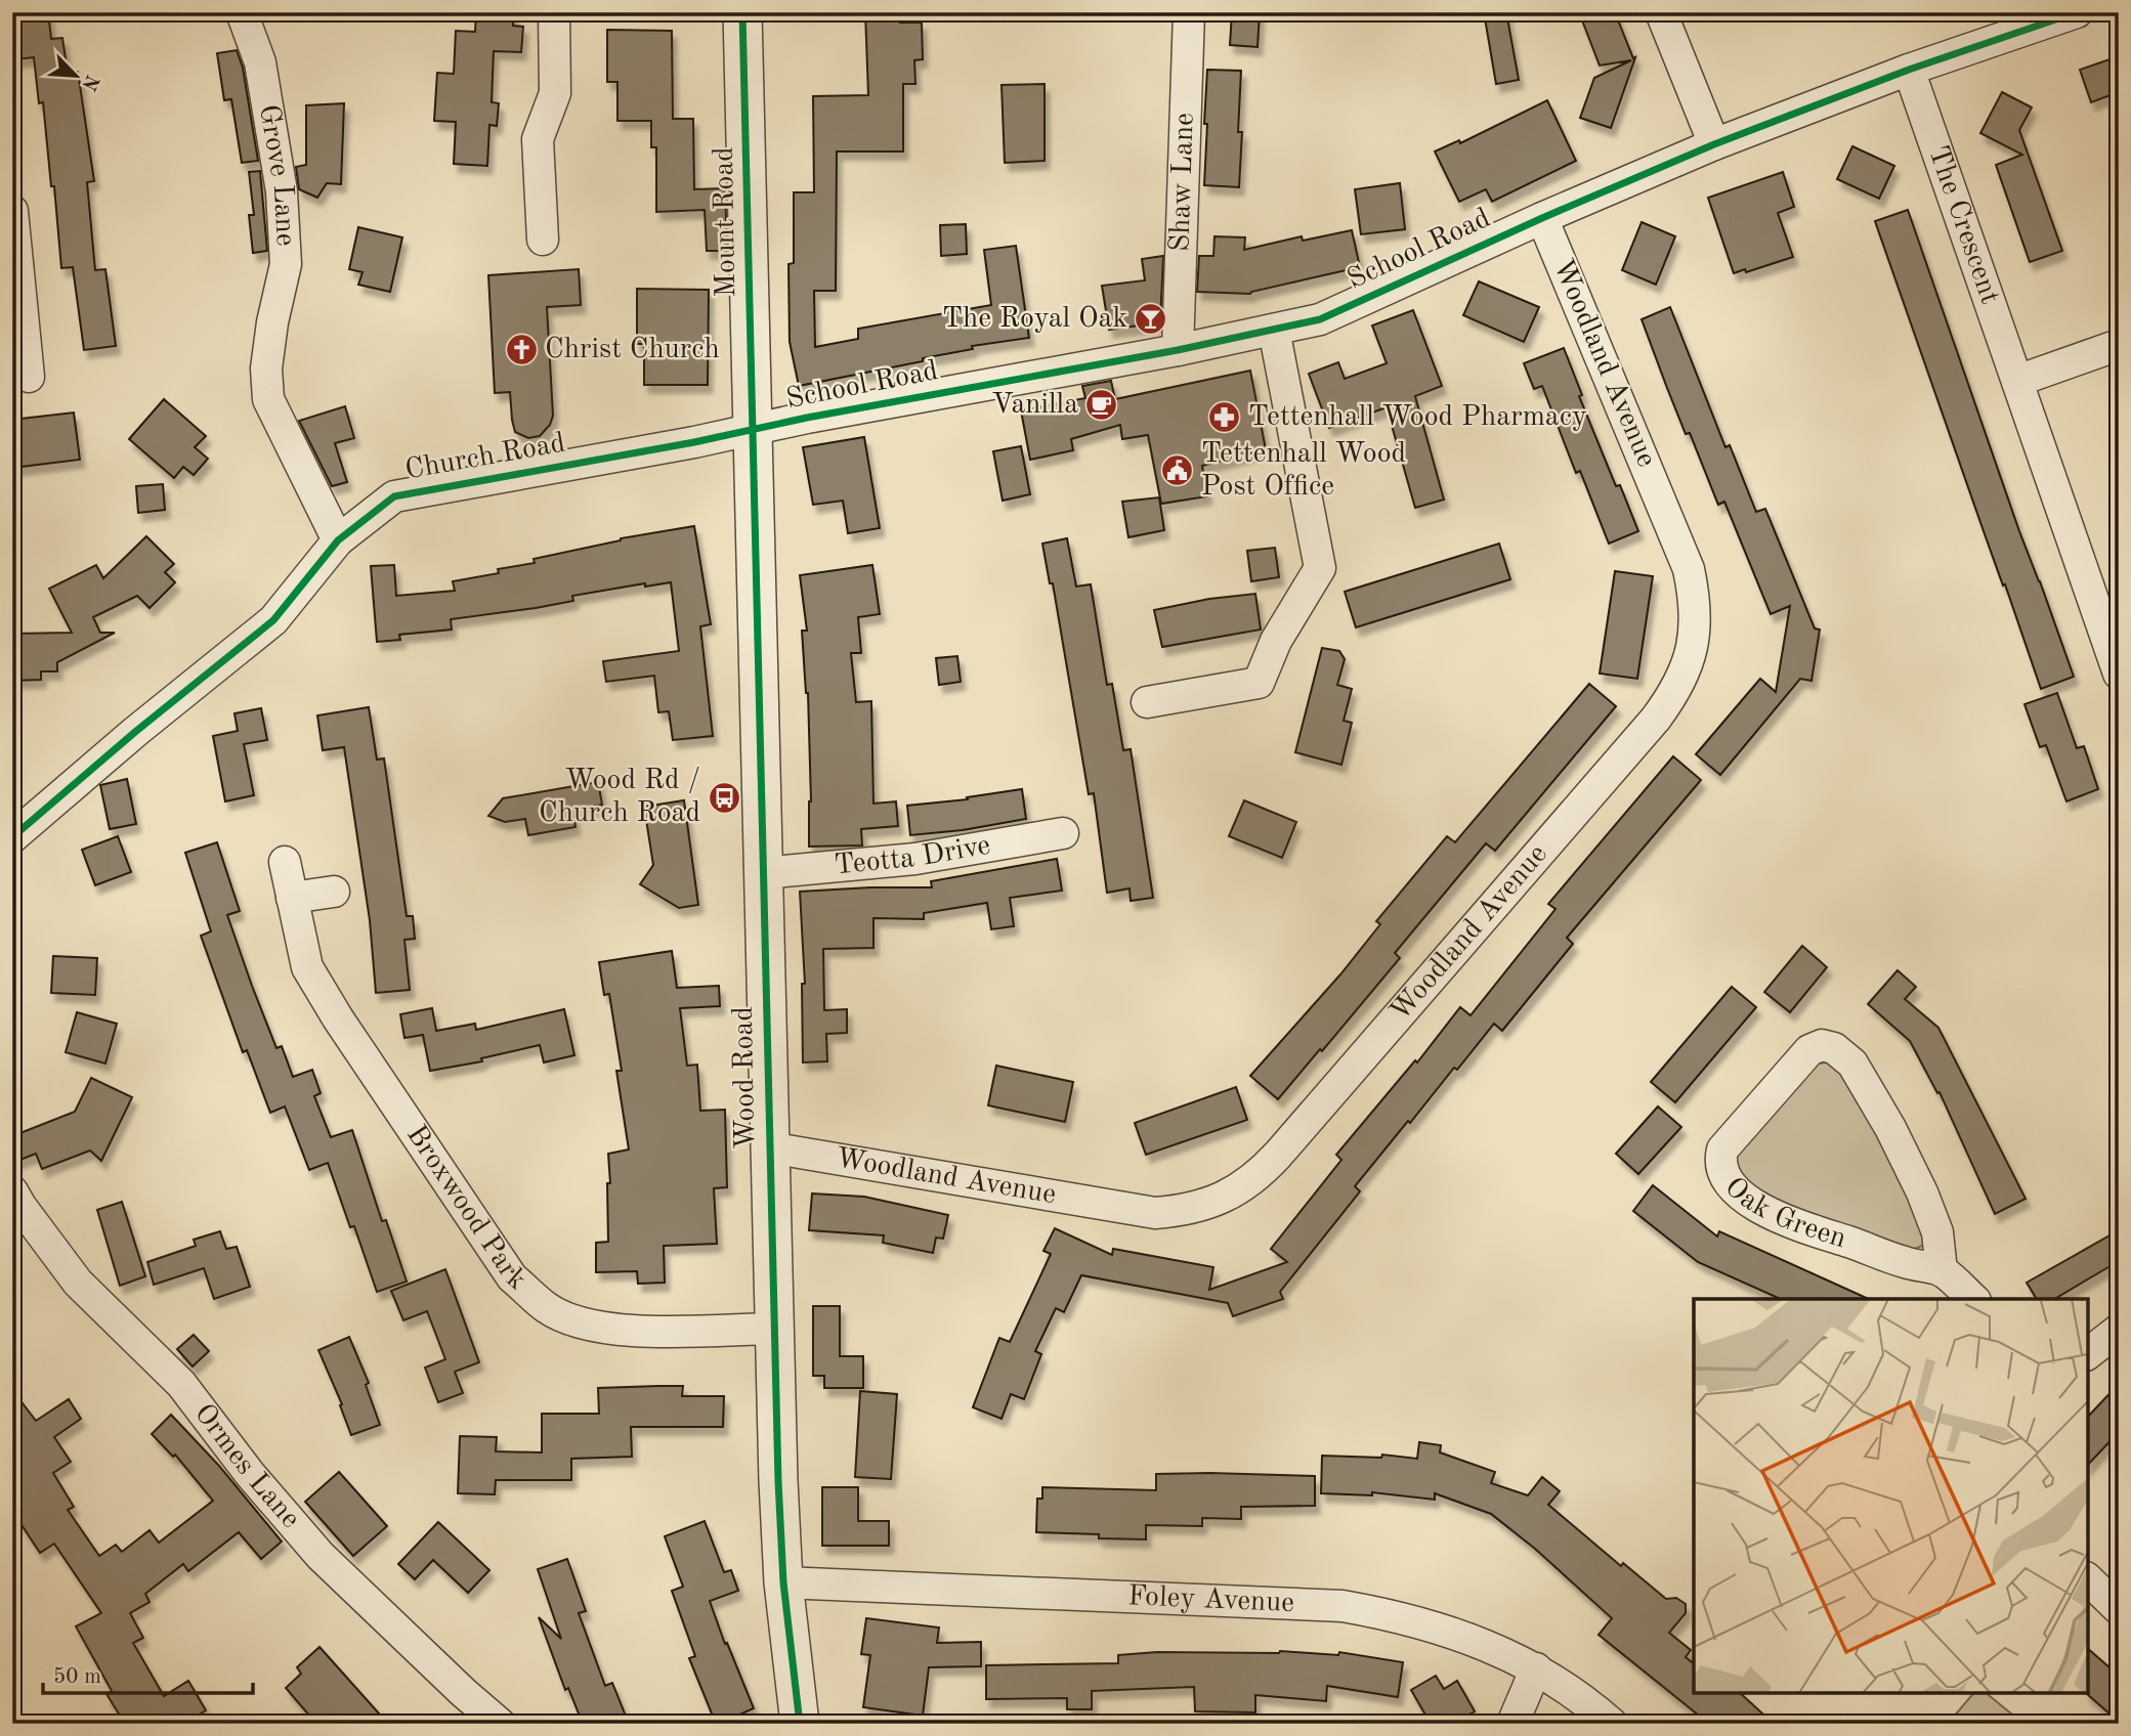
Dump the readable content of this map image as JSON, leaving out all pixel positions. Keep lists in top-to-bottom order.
{
  "streets": {
    "street": [
      "Grove Lane",
      "Shaw Lane",
      "Mount Road",
      "The Crescent",
      "School Road",
      "Woodland Avenue",
      "Church Road",
      "Teotta Drive",
      "Wood Road",
      "Broxwood Park",
      "Oak Green",
      "Ormes Lane",
      "Foley Avenue"
    ]
  },
  "crossings": [
    ["Grove Lane", "Church Road"],
    ["Shaw Lane", "School Road"],
    ["Mount Road", "School Road"],
    ["Mount Road", "Church Road"],
    ["Mount Road", "Wood Road"],
    ["The Crescent", "School Road"],
    ["School Road", "Woodland Avenue"],
    ["School Road", "Church Road"],
    ["School Road", "Wood Road"],
    ["Woodland Avenue", "Wood Road"],
    ["Church Road", "Wood Road"],
    ["Teotta Drive", "Wood Road"],
    ["Wood Road", "Broxwood Park"],
    ["Wood Road", "Foley Avenue"]
  ],
  "places": {
    "bar": ["The Royal Oak"],
    "church": ["Christ Church"],
    "cafe": ["Vanilla"],
    "pharmacy": ["Tettenhall Wood Pharmacy"],
    "public building": ["Tettenhall Wood Post Office"],
    "bus stop": ["Wood Rd / Church Road"]
  },
  "scale_bar": "50 m",
  "north": "bottom right"
}
